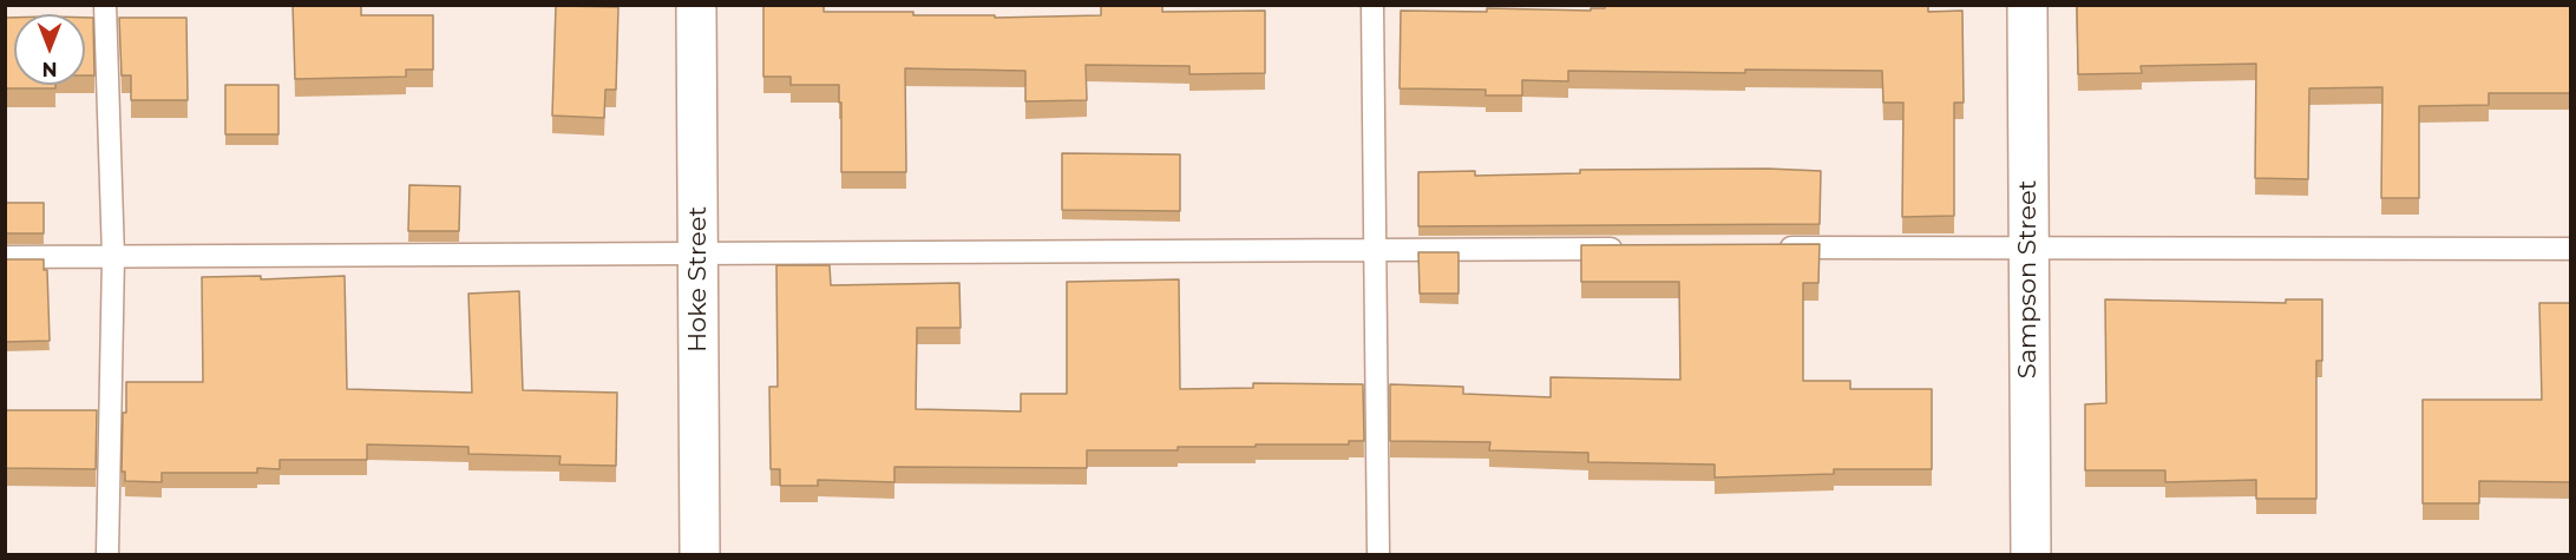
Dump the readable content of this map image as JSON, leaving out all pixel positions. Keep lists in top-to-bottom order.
{
  "streets": {
    "street": ["Hoke Street", "Sampson Street"]
  },
  "north": "bottom"
}
